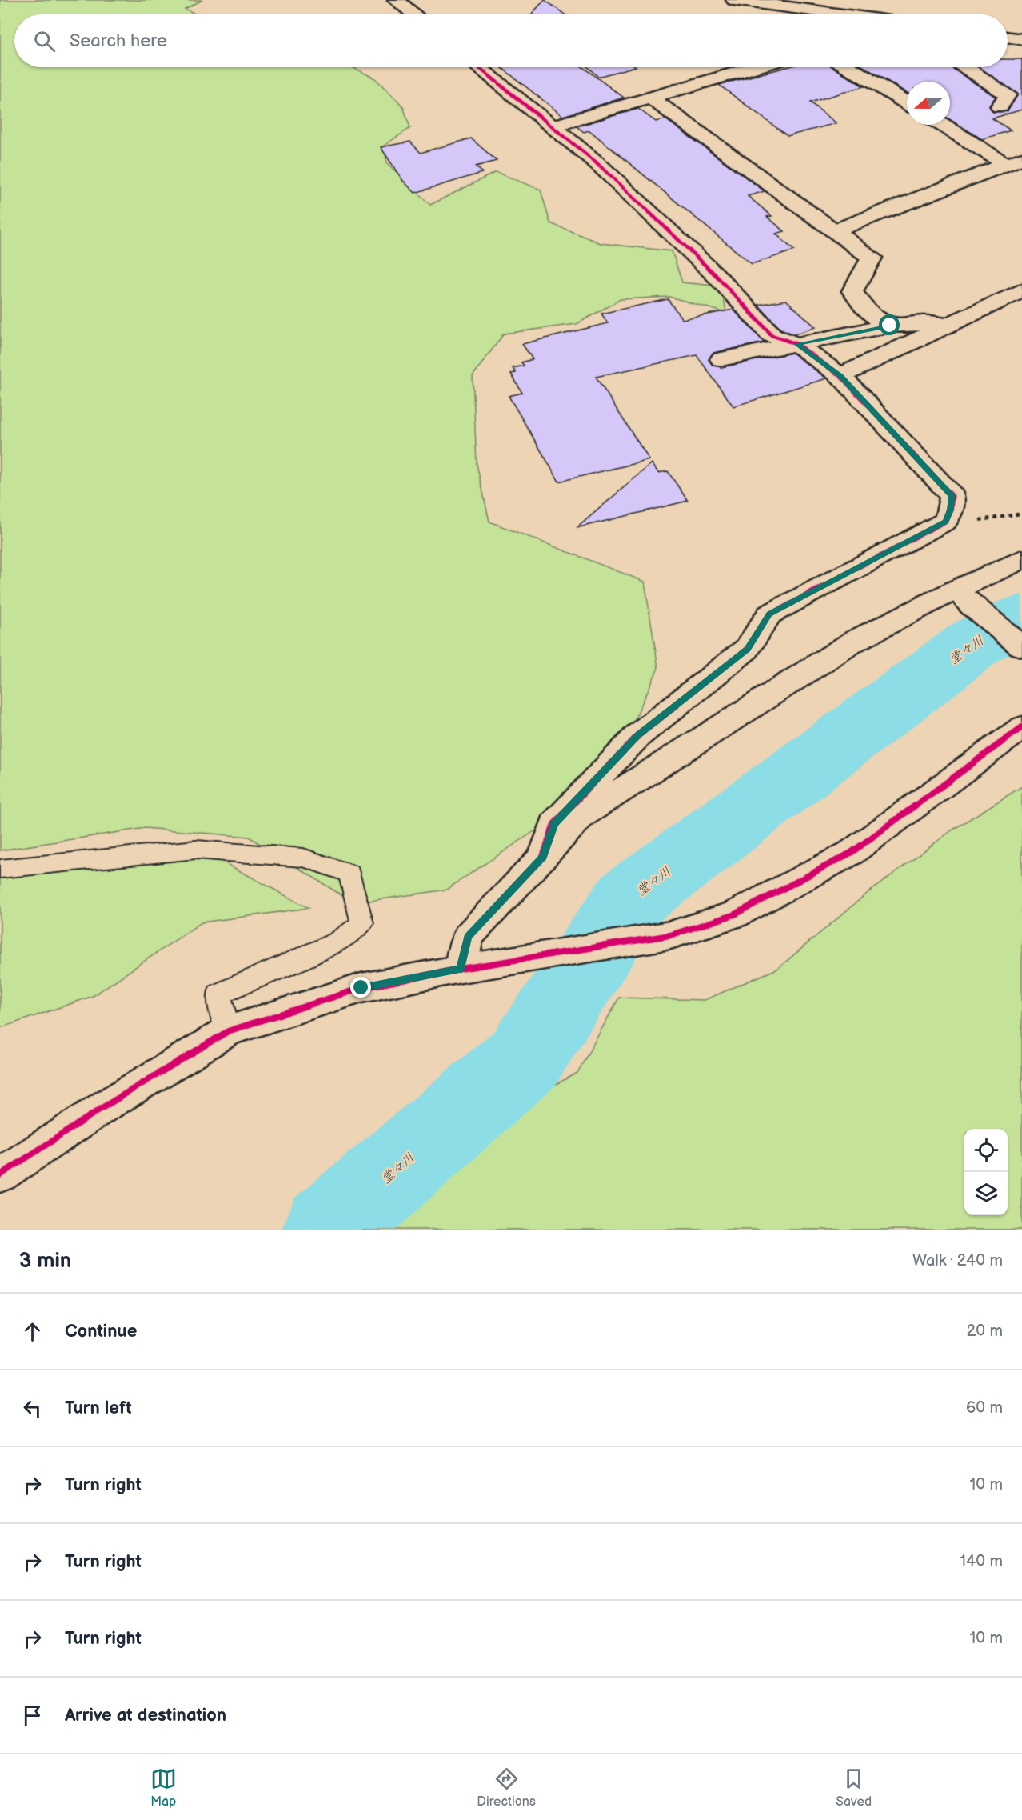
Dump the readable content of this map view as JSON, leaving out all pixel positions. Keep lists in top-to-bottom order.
{
  "water": ["堂々川"],
  "north": "left",
  "page": {
    "search": "Search here",
    "heading": ["3 min", "Walk · 240 m"],
    "list": [
      ["Continue", "20 m"],
      ["Turn left", "60 m"],
      ["Turn right", "10 m"],
      ["Turn right", "140 m"],
      ["Turn right", "10 m"],
      "Arrive at destination"
    ],
    "nav": ["Map", "Directions", "Saved"]
  }
}
